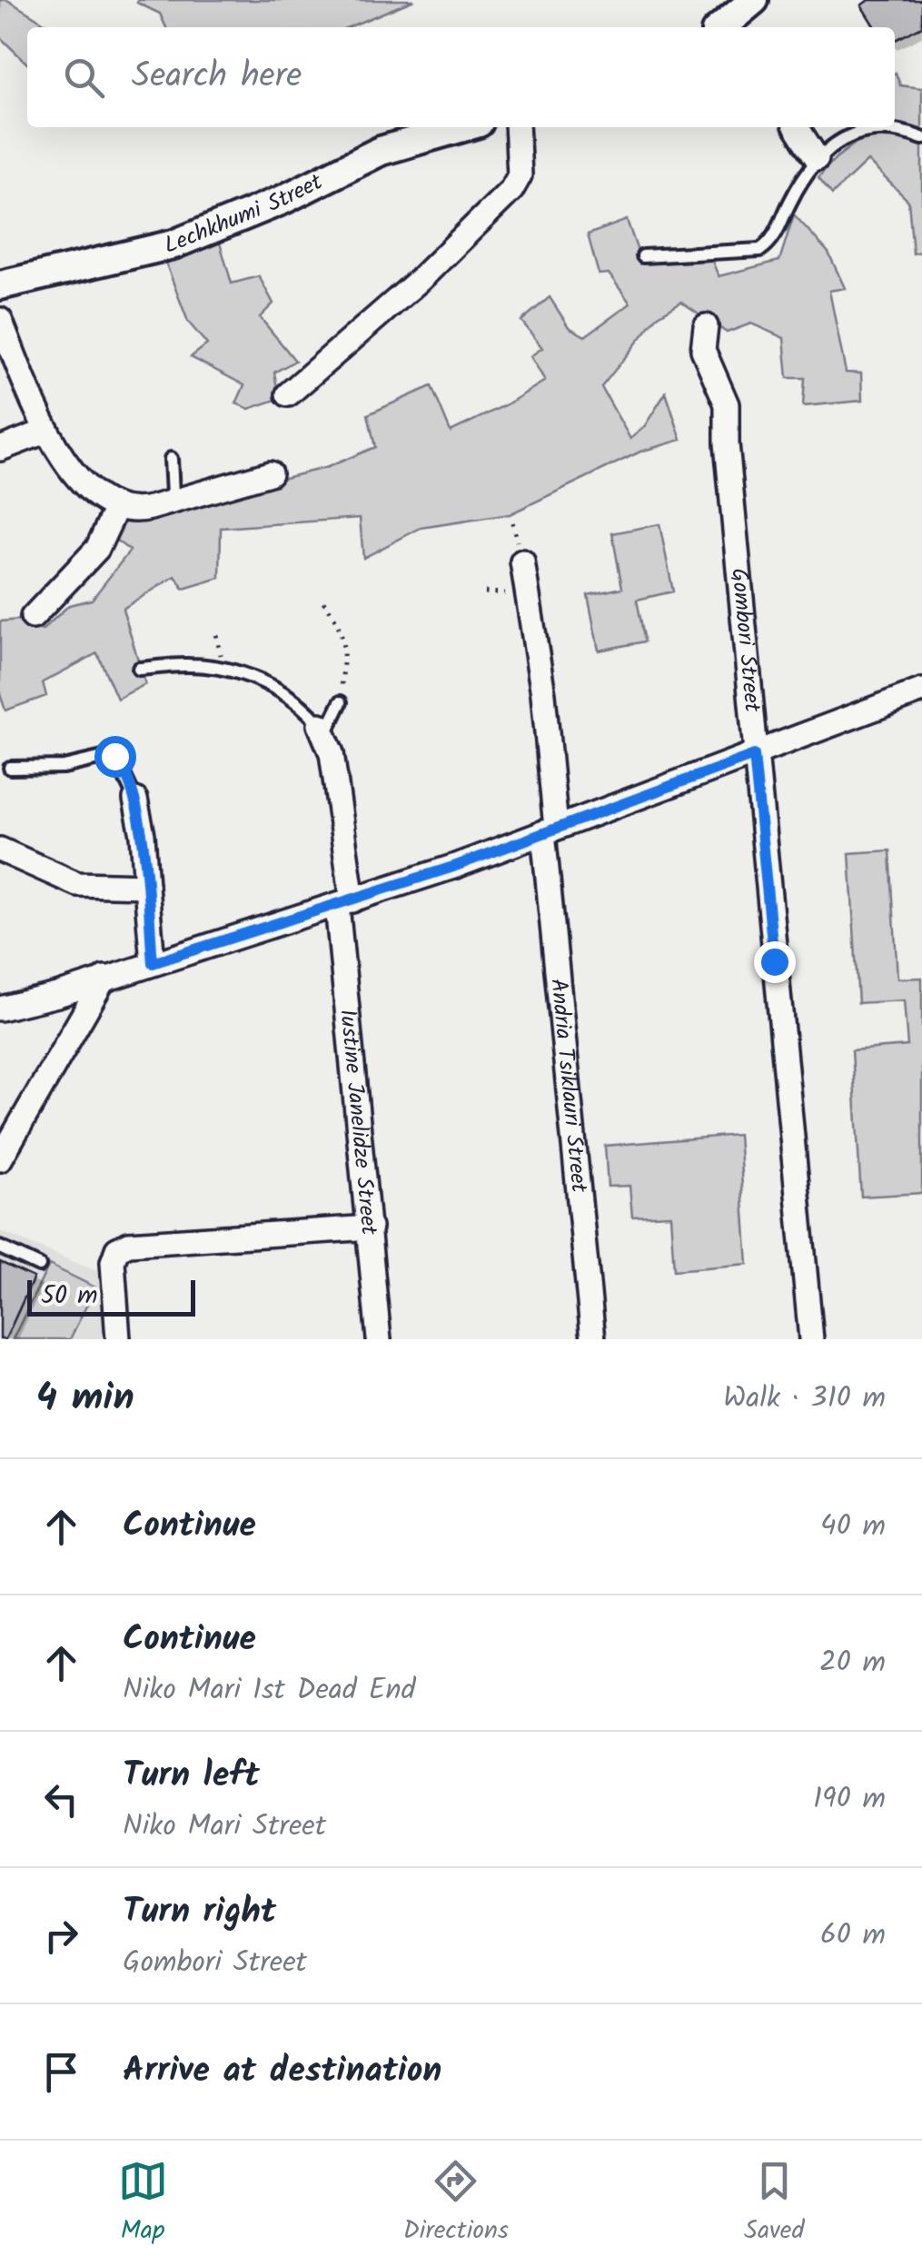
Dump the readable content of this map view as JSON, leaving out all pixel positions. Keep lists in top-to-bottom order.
{
  "streets": {
    "street": [
      "Lechkhumi Street",
      "Gombori Street",
      "Andria Tsiklauri Street",
      "Iustine Janelidze Street"
    ]
  },
  "scale_bar": "50 m",
  "page": {
    "search": "Search here",
    "scale": "50 m",
    "heading": ["4 min", "Walk · 310 m"],
    "list": [
      ["Continue", "40 m"],
      ["Continue", "Niko Mari 1st Dead End", "20 m"],
      ["Turn left", "Niko Mari Street", "190 m"],
      ["Turn right", "Gombori Street", "60 m"],
      "Arrive at destination"
    ],
    "nav": ["Map", "Directions", "Saved"]
  }
}
